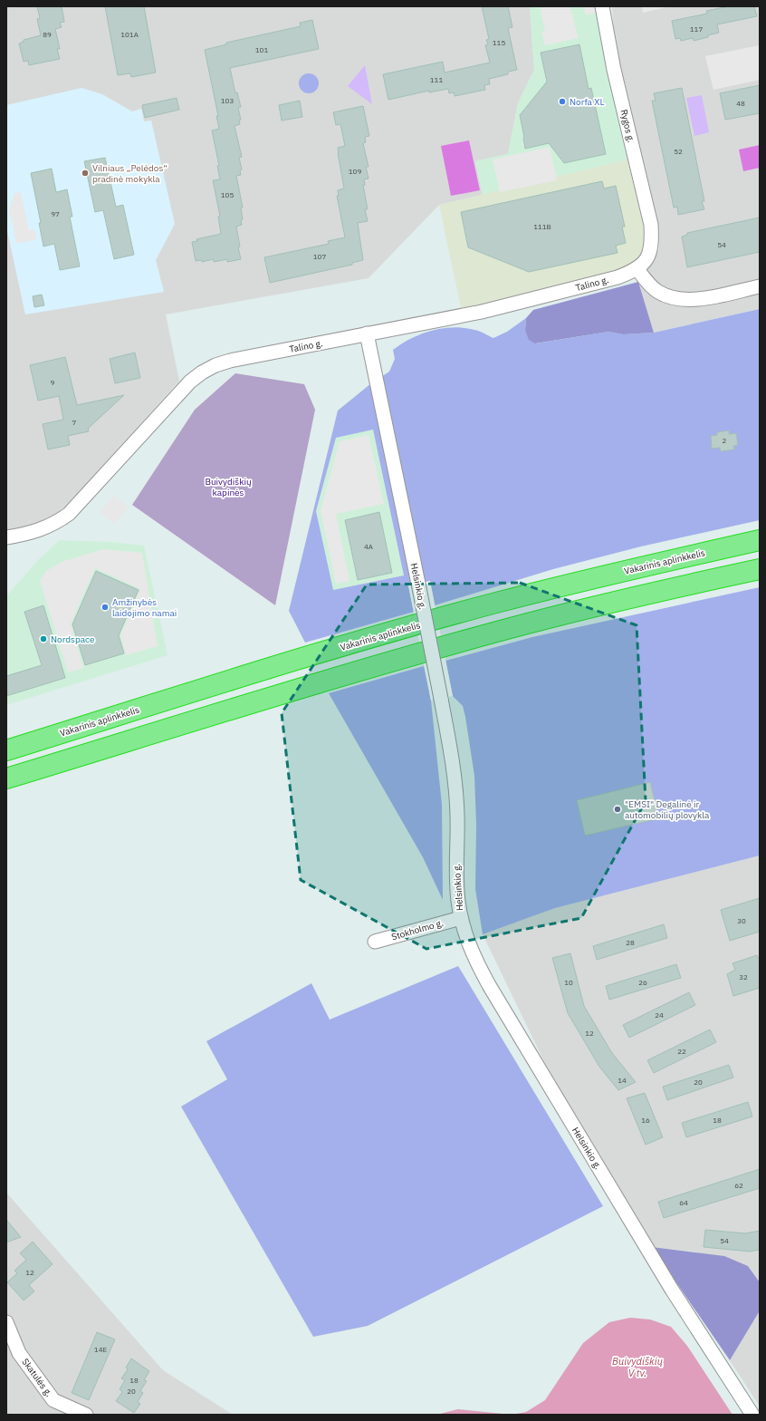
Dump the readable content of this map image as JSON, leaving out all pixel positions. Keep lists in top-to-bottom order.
{
  "streets": {
    "highway": ["Vakarinis aplinkkelis"],
    "street": [
      "Rygos g.",
      "Talino g.",
      "Helsinkio g.",
      "Stokholmo g.",
      "Skatulės g."
    ]
  },
  "crossings": [
    ["Rygos g.", "Talino g."],
    ["Talino g.", "Helsinkio g."],
    ["Helsinkio g.", "Stokholmo g."]
  ],
  "water": ["Buivydiškių V tv."],
  "parks": ["Buivydiškių kapinės"],
  "places": [
    "Norfa XL",
    "Vilniaus „Pelėdos“ pradinė mokykla",
    "Amžinybės laidojimo namai",
    "Nordspace",
    "\"EMSI\" Degalinė ir automobilių plovykla"
  ],
  "house_numbers": [
    "117",
    "89",
    "101A",
    "115",
    "101",
    "111",
    "103",
    "48",
    "52",
    "109",
    "105",
    "97",
    "111B",
    "54",
    "107",
    "9",
    "7",
    "2",
    "4A",
    "30",
    "28",
    "32",
    "10",
    "26",
    "24",
    "12",
    "22",
    "14",
    "20",
    "16",
    "18",
    "62",
    "64",
    "54",
    "12",
    "14E",
    "18",
    "20"
  ]
}
